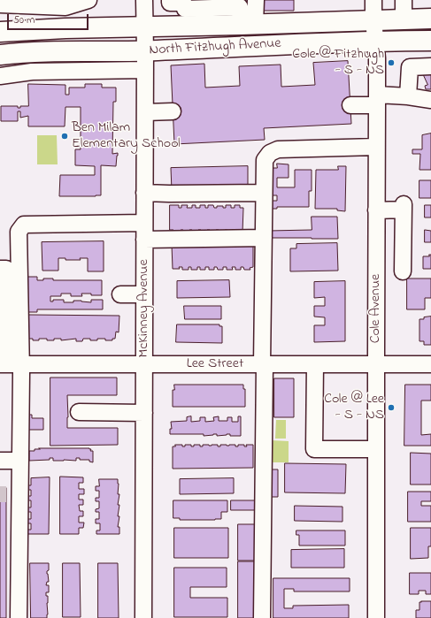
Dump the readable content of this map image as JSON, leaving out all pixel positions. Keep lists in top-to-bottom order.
{
  "streets": {
    "main road": ["North Fitzhugh Avenue"],
    "street": ["McKinney Avenue", "Cole Avenue", "Lee Street"]
  },
  "crossings": [
    ["North Fitzhugh Avenue", "McKinney Avenue"],
    ["North Fitzhugh Avenue", "Cole Avenue"],
    ["McKinney Avenue", "Lee Street"],
    ["Cole Avenue", "Lee Street"]
  ],
  "places": ["Cole @ Fitzhugh - S - NS", "Ben Milam Elementary School", "Cole @ Lee - S - NS"],
  "scale_bar": "50 m"
}
